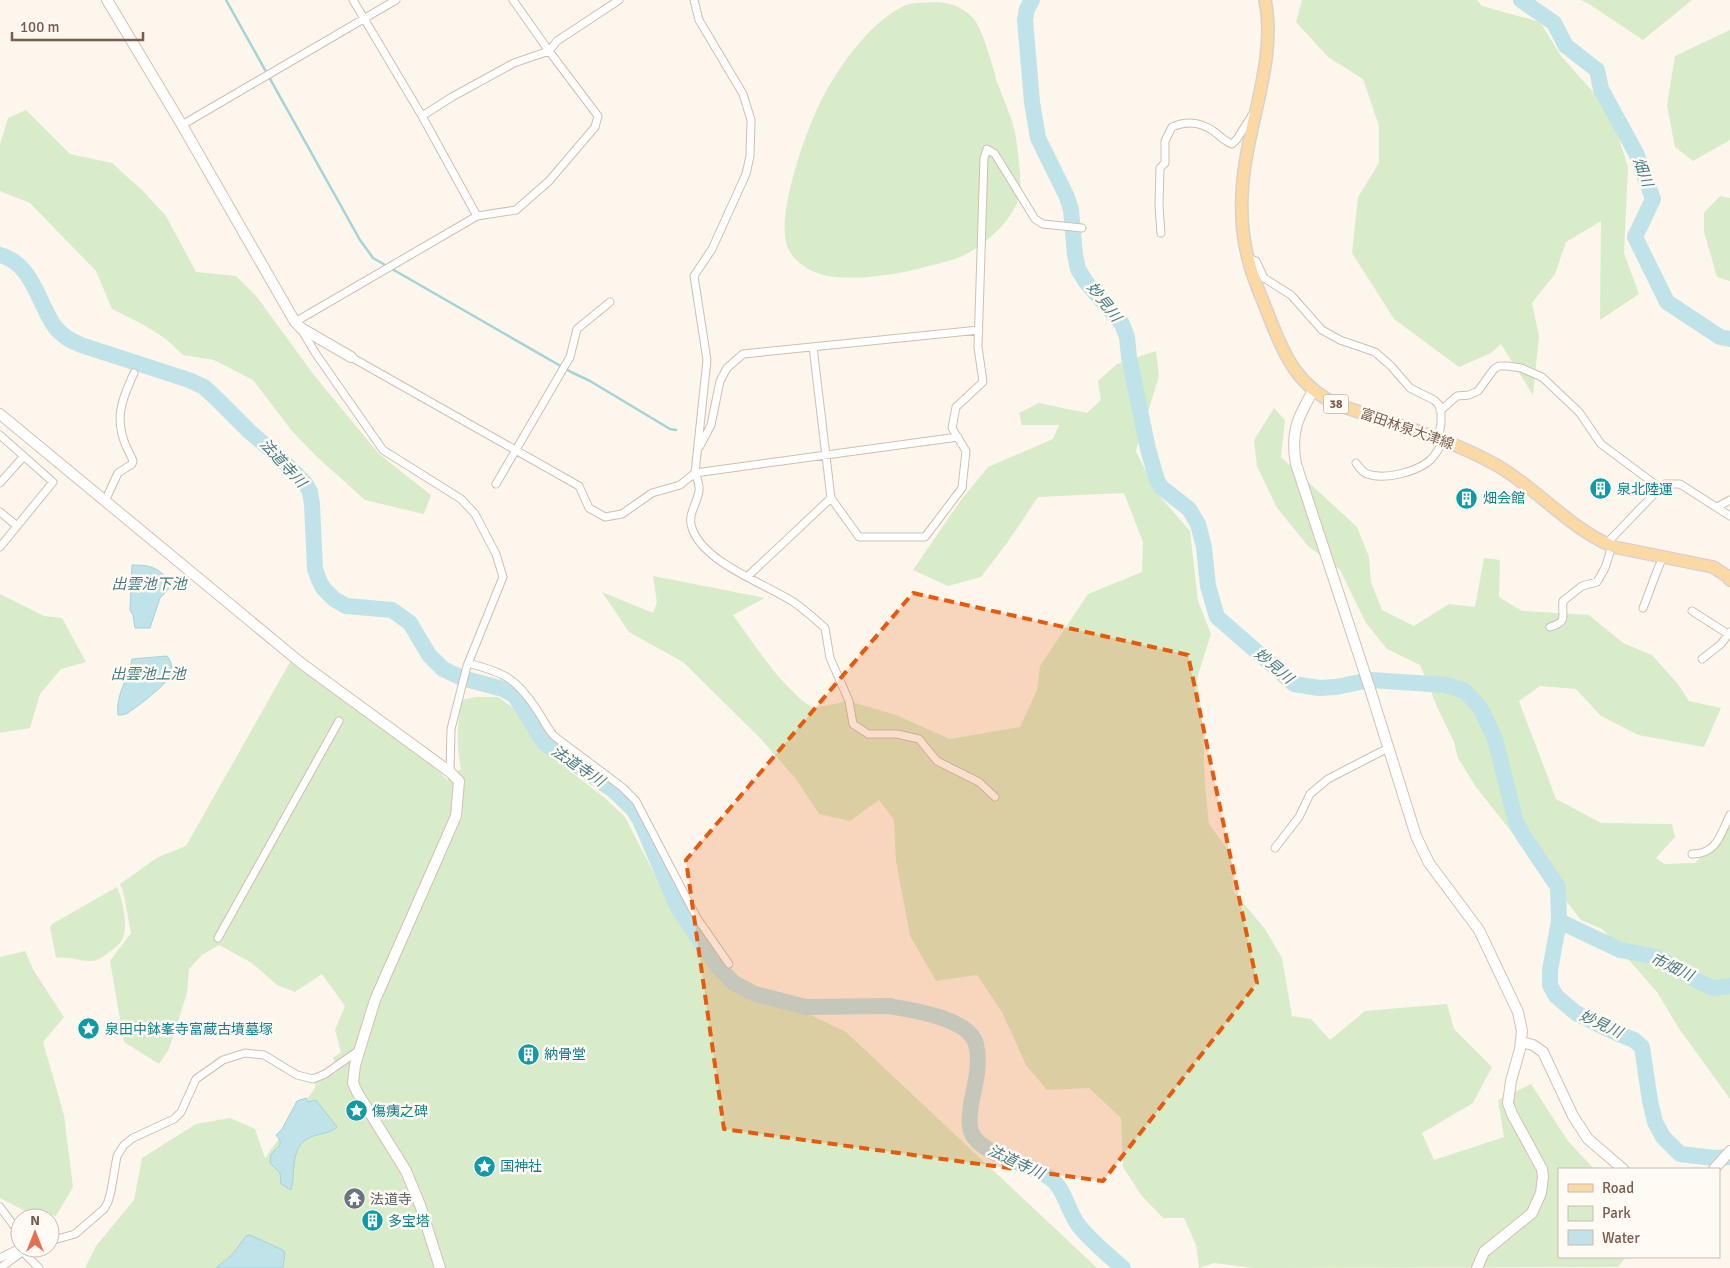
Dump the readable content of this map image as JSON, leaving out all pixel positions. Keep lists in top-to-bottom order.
{
  "streets": {
    "main road": ["38", "富田林泉大津線"]
  },
  "water": [
    "畑川",
    "妙見川",
    "法道寺川",
    "出雲池下池",
    "出雲池上池",
    "市畑川"
  ],
  "places": {
    "building": [
      "泉北陸運",
      "畑会館",
      "納骨堂",
      "多宝塔"
    ],
    "place": ["泉田中鉢峯寺富蔵古墳墓塚", "傷痍之碑", "国神社"],
    "temple": ["法道寺"]
  },
  "legend": ["Road", "Park", "Water"],
  "scale_bar": "100 m",
  "north": "top"
}
